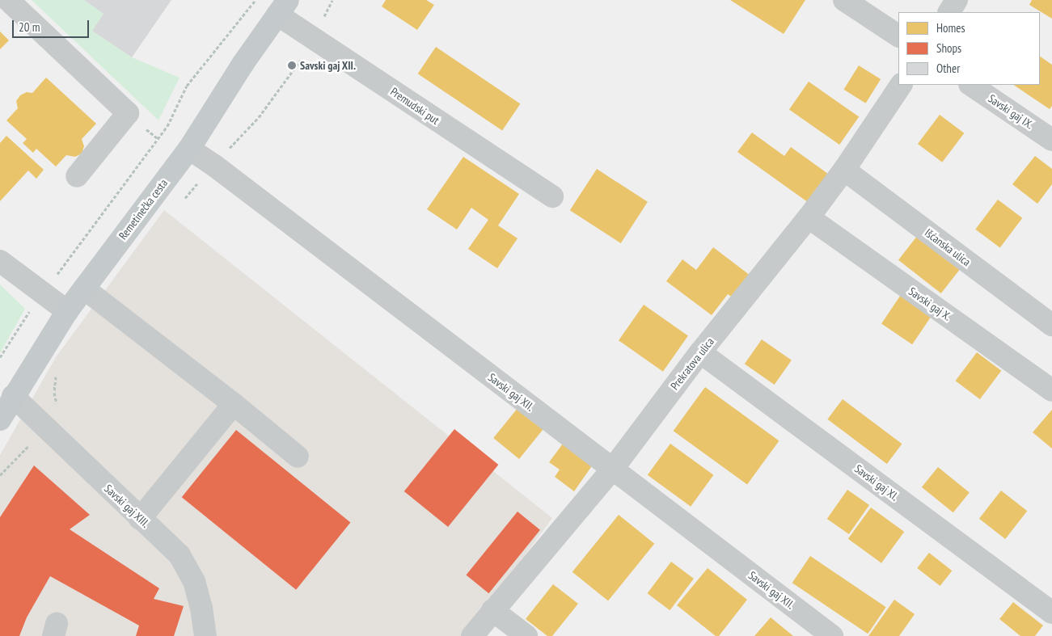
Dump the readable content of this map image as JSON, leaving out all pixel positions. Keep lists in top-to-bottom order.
{
  "streets": {
    "main road": ["Remetinečka cesta"],
    "street": [
      "Premudski put",
      "Savski gaj IX.",
      "Išćanska ulica",
      "Savski gaj X.",
      "Prekratova ulica",
      "Savski gaj XII.",
      "Savski gaj XI.",
      "Savski gaj XIII."
    ]
  },
  "crossings": [
    ["Premudski put", "Remetinečka cesta"],
    ["Remetinečka cesta", "Savski gaj XII."],
    ["Remetinečka cesta", "Savski gaj XIII."],
    ["Išćanska ulica", "Prekratova ulica"],
    ["Savski gaj X.", "Prekratova ulica"],
    ["Prekratova ulica", "Savski gaj XII."],
    ["Prekratova ulica", "Savski gaj XI."]
  ],
  "places": ["Savski gaj XII."],
  "legend": ["Homes", "Shops", "Other"],
  "scale_bar": "20 m"
}
